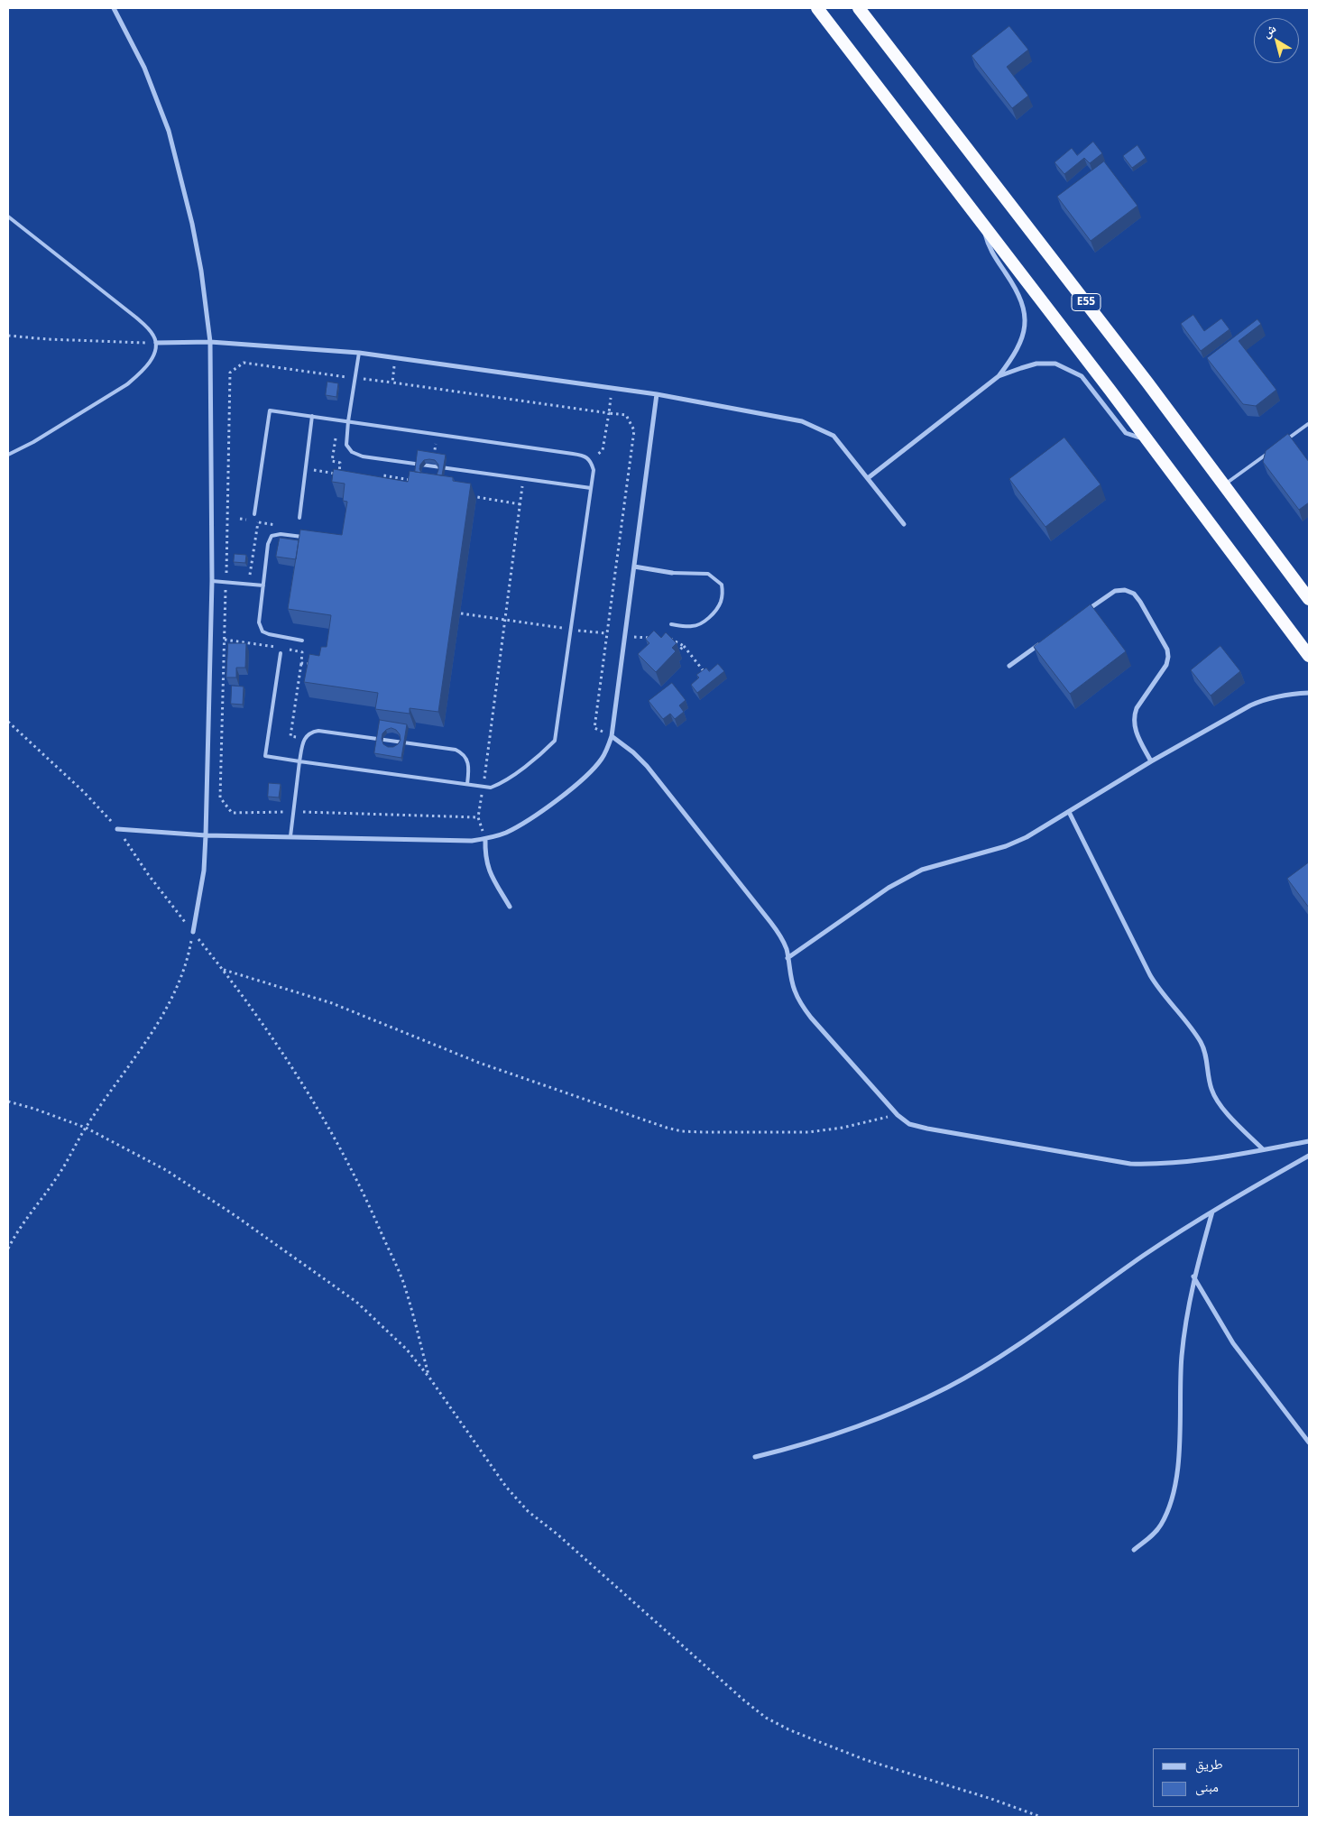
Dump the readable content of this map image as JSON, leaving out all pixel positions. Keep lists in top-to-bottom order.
{
  "streets": {
    "highway": ["E55"]
  },
  "legend": ["طريق", "مبنى"],
  "north": "top left"
}
